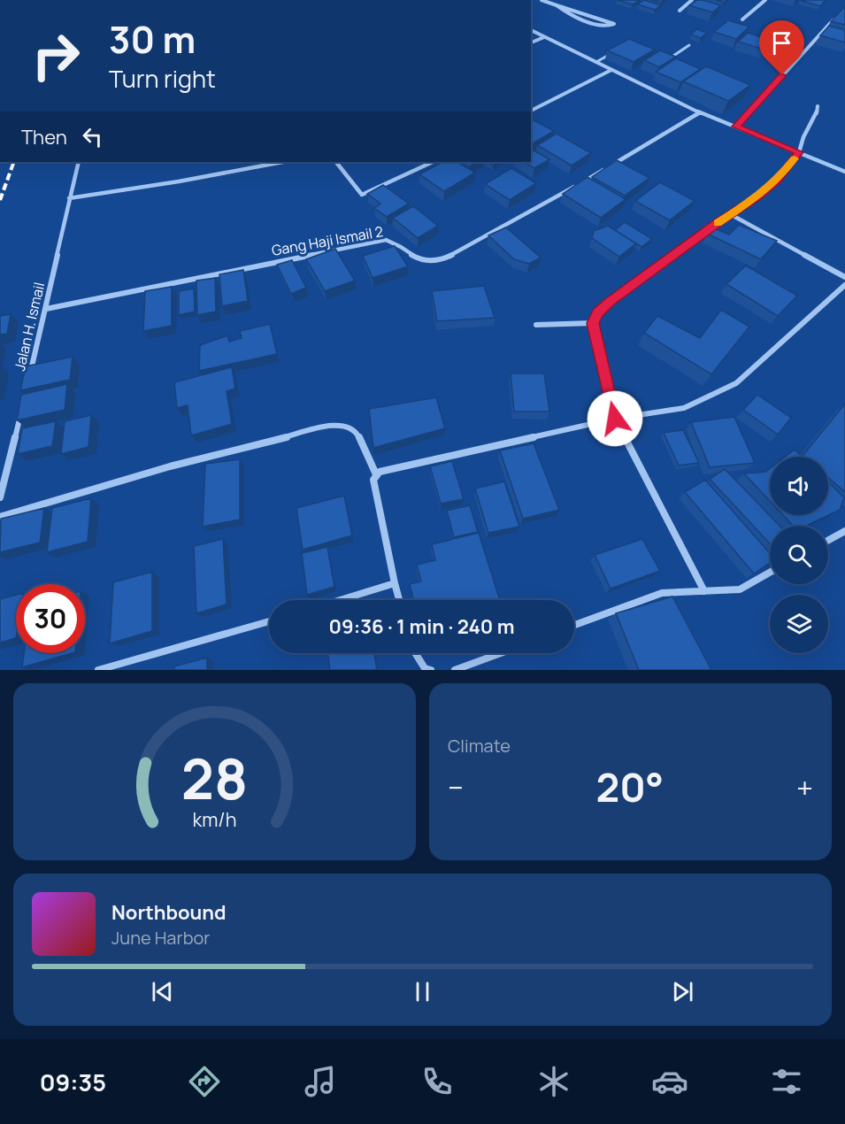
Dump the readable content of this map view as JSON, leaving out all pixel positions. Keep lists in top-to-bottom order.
{
  "streets": {
    "street": ["Gang Haji Ismail 2", "Jalan H. Ismail"]
  },
  "crossings": [
    ["Gang Haji Ismail 2", "Jalan H. Ismail"]
  ],
  "page": {
    "turn": ["30 m", "Turn right"],
    "then": "Then",
    "limit": "30",
    "trip": "09:36 · 1 min · 240 m",
    "tile": "Climate",
    "heat": ["−", "20°", "+"],
    "song": ["Northbound", "June Harbor"],
    "tabs": "09:35",
    "gauge": ["28", "km/h"]
  }
}
